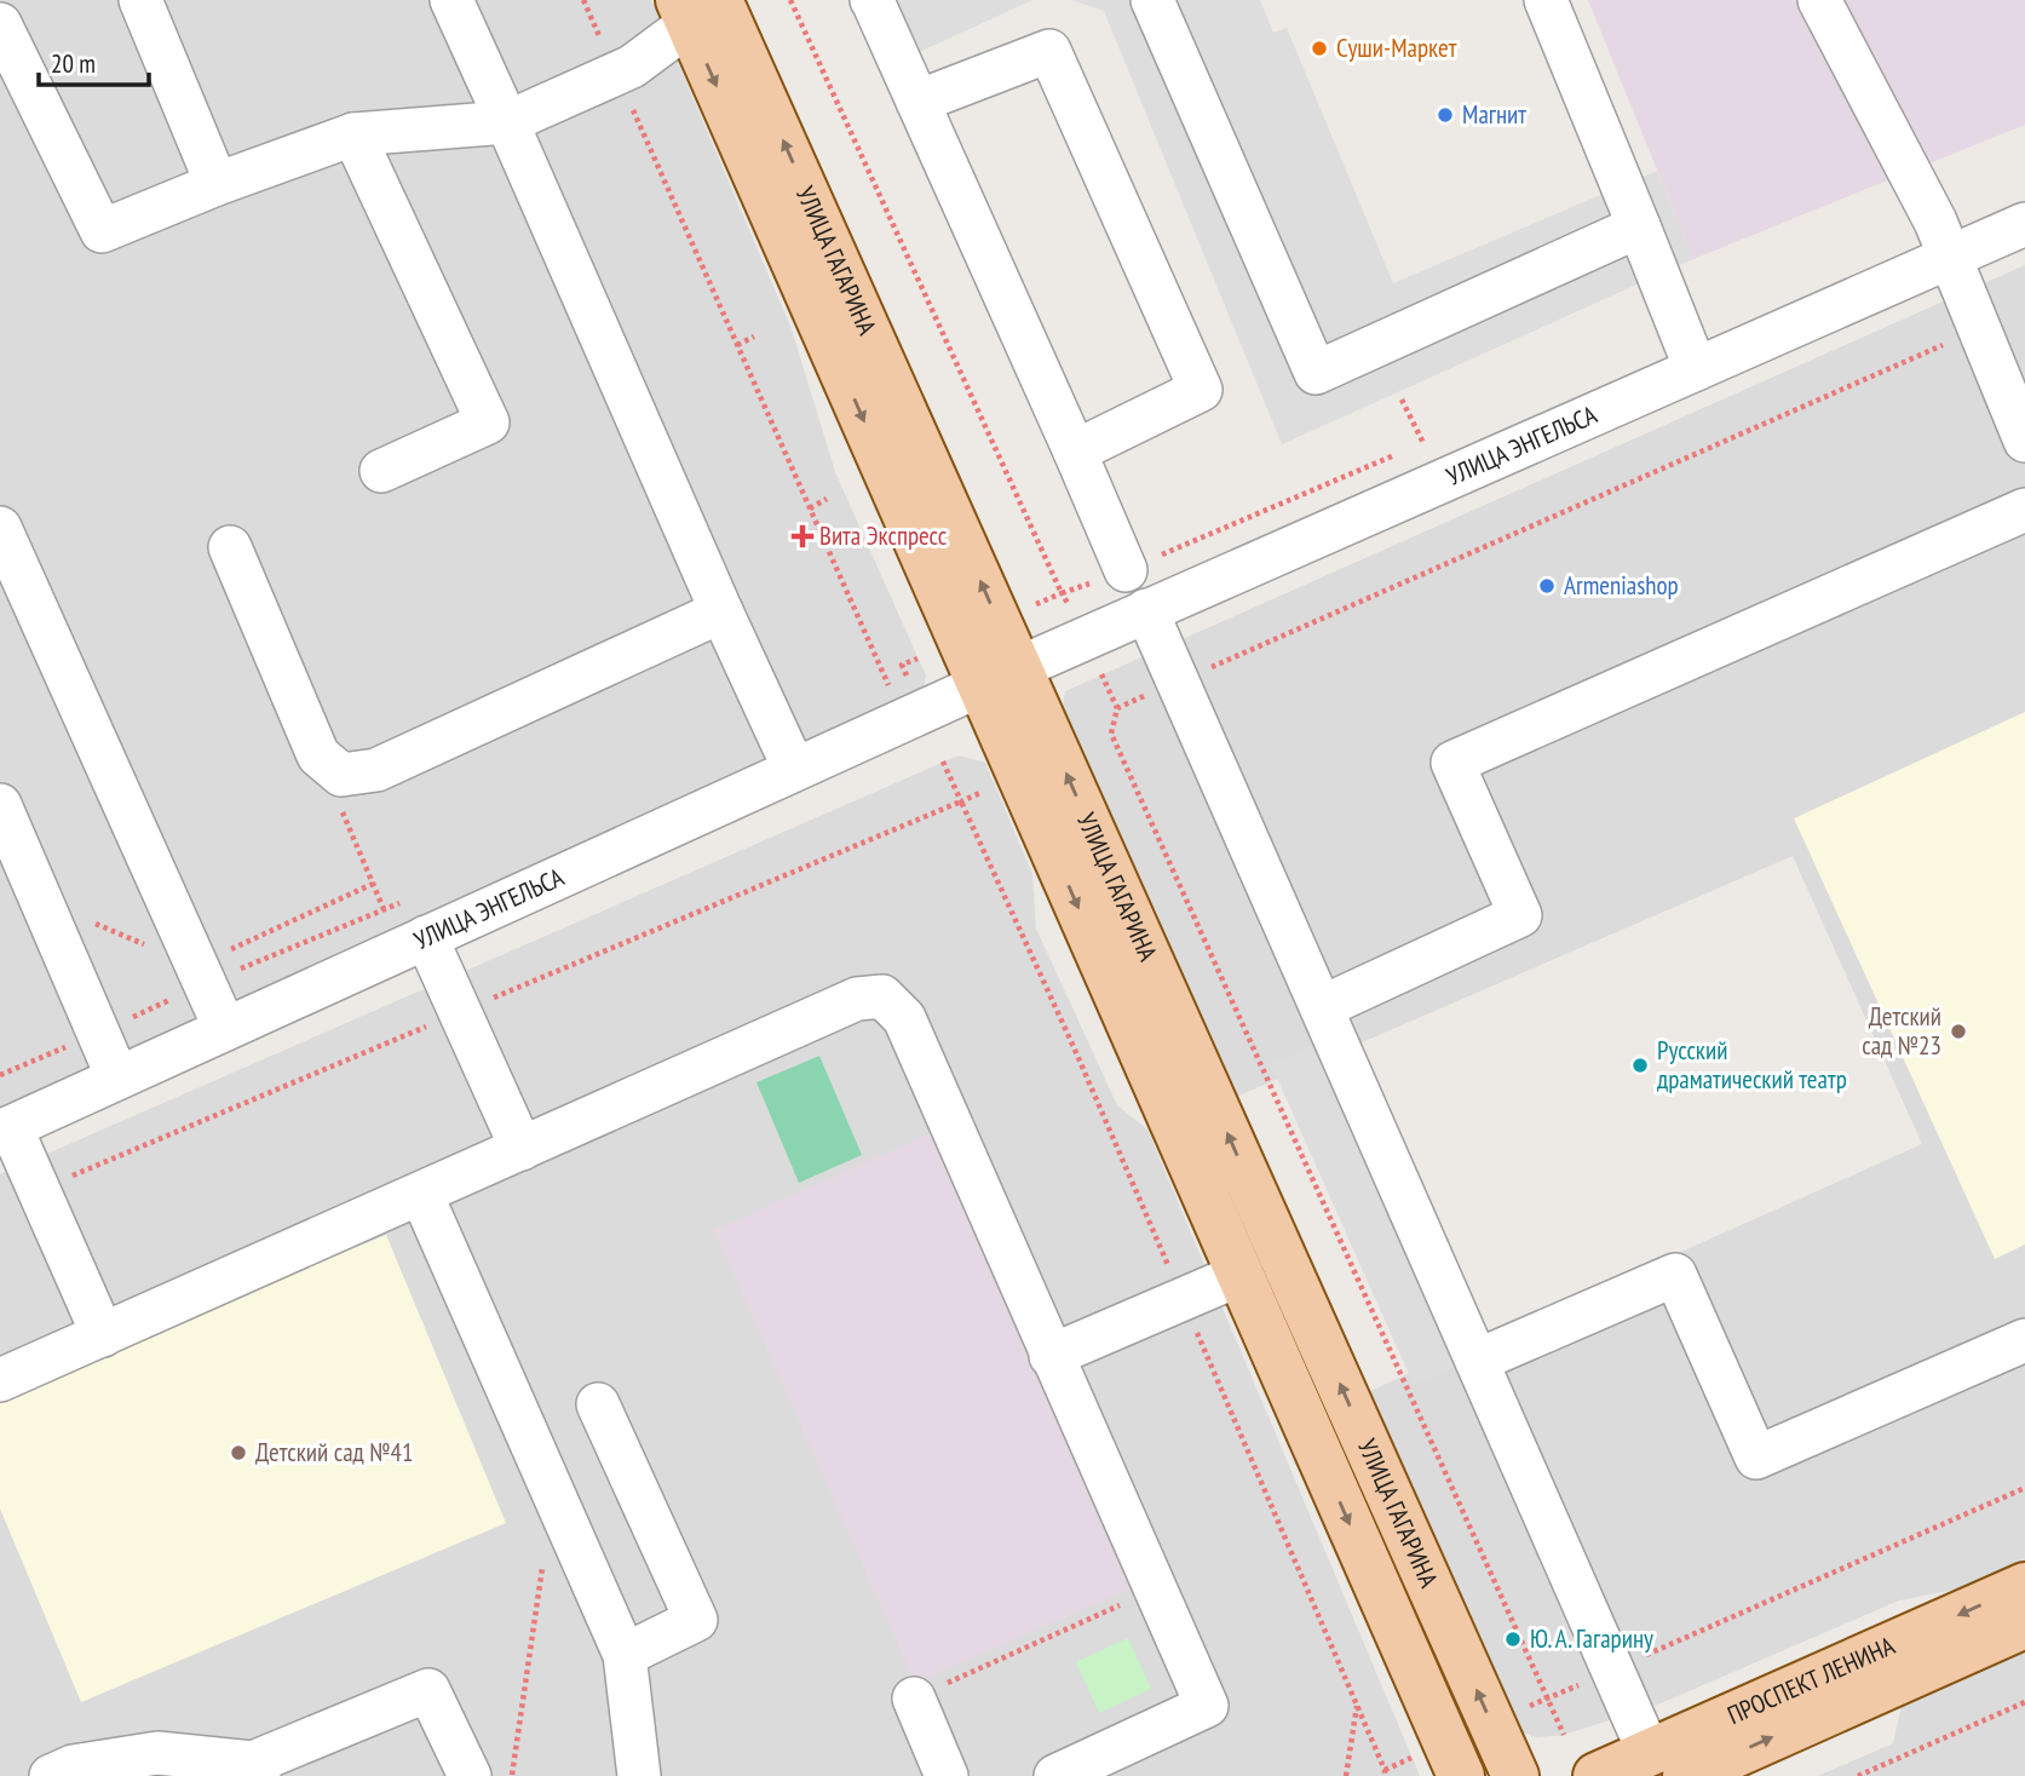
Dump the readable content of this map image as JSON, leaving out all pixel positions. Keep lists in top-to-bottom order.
{
  "streets": {
    "main road": ["УЛИЦА ГАГАРИНА", "ПРОСПЕКТ ЛЕНИНА"],
    "street": ["УЛИЦА ЭНГЕЛЬСА"]
  },
  "crossings": [
    ["УЛИЦА ГАГАРИНА", "УЛИЦА ЭНГЕЛЬСА"]
  ],
  "places": {
    "other": [
      "Суши-Маркет",
      "Магнит",
      "Armeniashop",
      "Детский сад №23",
      "Русский драматический театр",
      "Детский сад №41",
      "Ю. А. Гагарину"
    ],
    "health": ["Вита Экспресс"]
  },
  "scale_bar": "20 m"
}
